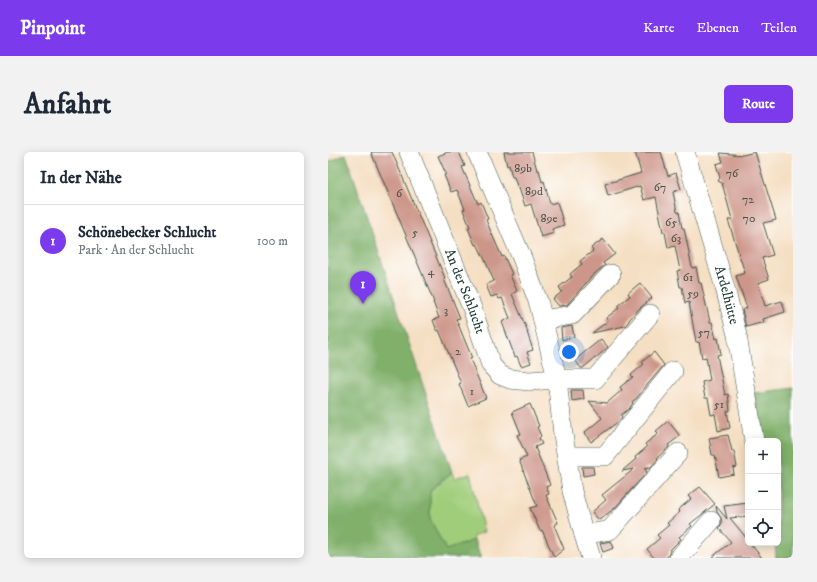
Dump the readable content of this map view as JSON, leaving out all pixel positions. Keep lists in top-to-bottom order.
{
  "streets": {
    "street": ["An der Schlucht", "Ardelhütte"]
  },
  "house_numbers": [
    "89b",
    "76",
    "67",
    "89d",
    "6",
    "72",
    "89e",
    "70",
    "65",
    "5",
    "63",
    "4",
    "61",
    "59",
    "3",
    "57",
    "2",
    "1",
    "51"
  ],
  "page": {
    "header": "Pinpoint",
    "nav": ["Karte", "Ebenen", "Teilen"],
    "buttons": "Route",
    "title": "Anfahrt",
    "heading": "In der Nähe",
    "list": [
      {
        "mark": "1",
        "name": "Schönebecker Schlucht",
        "note": "Park · An der Schlucht",
        "value": "100 m"
      }
    ],
    "pins": "1",
    "map_buttons": ["+", "−"]
  }
}
